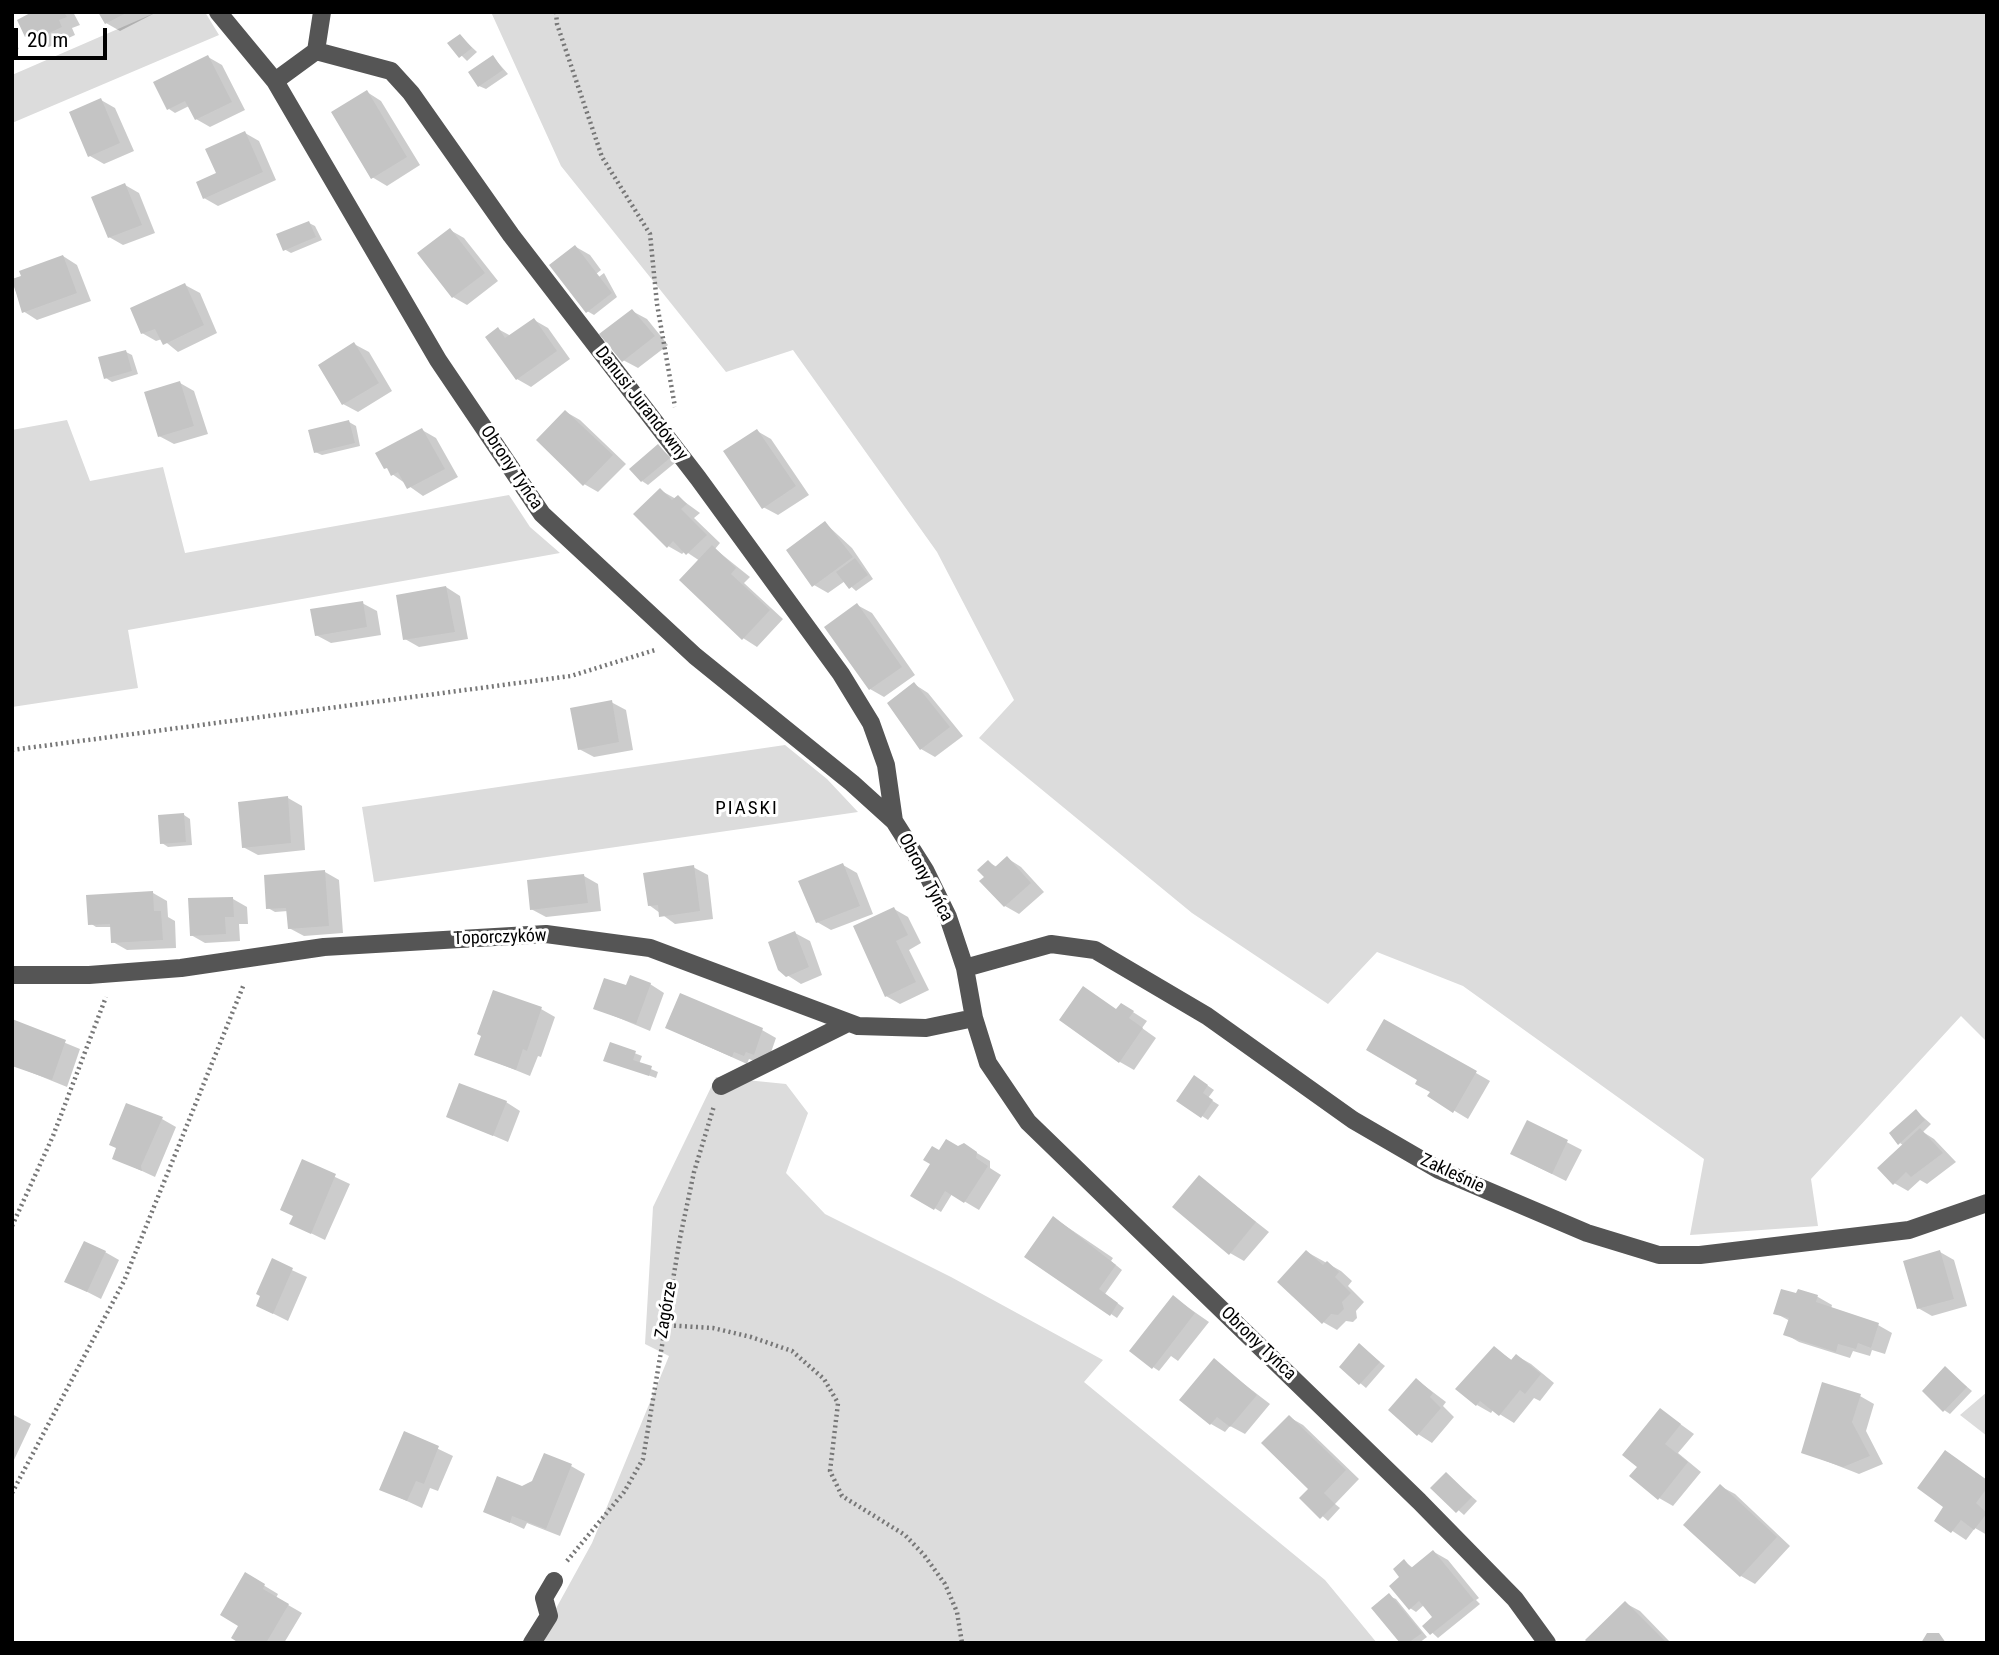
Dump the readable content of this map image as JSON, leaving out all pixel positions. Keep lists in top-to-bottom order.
{
  "streets": {
    "street": [
      "Danusi Jurandówny",
      "Obrony Tyńca",
      "Toporczyków",
      "Zakleśnie"
    ],
    "path": ["Zagórze"]
  },
  "crossings": [
    ["Danusi Jurandówny", "Obrony Tyńca"],
    ["Obrony Tyńca", "Toporczyków"],
    ["Obrony Tyńca", "Zakleśnie"]
  ],
  "districts": ["PIASKI"],
  "scale_bar": "20 m"
}
